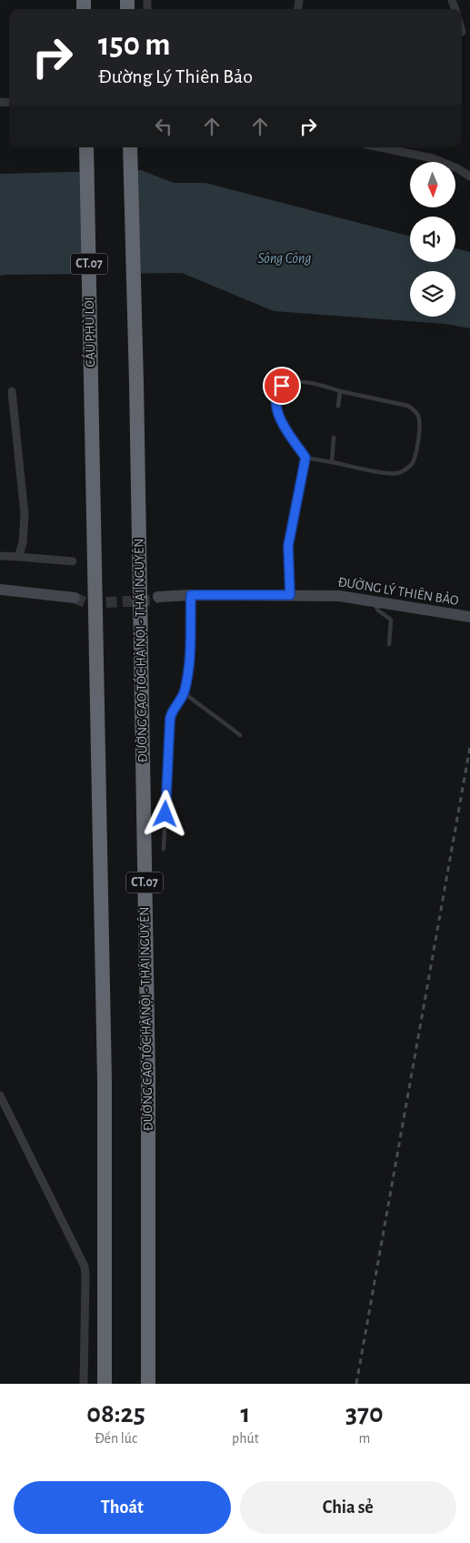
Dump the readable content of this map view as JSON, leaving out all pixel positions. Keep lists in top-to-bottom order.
{
  "streets": {
    "highway": ["CT.07", "CẦU PHÙ LÔI", "ĐƯỜNG CAO TỐC HÀ NỘI - THÁI NGUYÊN"],
    "main road": ["ĐƯỜNG LÝ THIÊN BẢO"]
  },
  "water": ["Sông Công"],
  "north": "bottom",
  "page": {
    "turn": ["150 m", "Đường Lý Thiên Bảo"],
    "eta": [
      "08:25",
      "Đến lúc",
      "1",
      "phút",
      "370",
      "m"
    ],
    "buttons": ["Thoát", "Chia sẻ"]
  }
}
